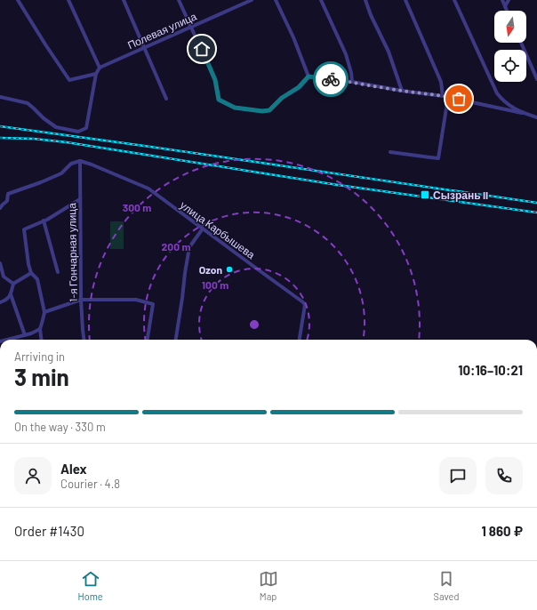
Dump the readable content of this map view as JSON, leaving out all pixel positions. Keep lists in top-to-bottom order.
{
  "streets": {
    "street": ["Полевая улица", "улица Карбышева", "1-я Гончарная улица"]
  },
  "crossings": [
    ["улица Карбышева", "1-я Гончарная улица"]
  ],
  "places": {
    "transit": ["Сызрань II"],
    "other": ["Ozon"]
  },
  "north": "bottom",
  "page": {
    "heading": ["3 min", "Arriving in", "10:16–10:21"],
    "panel": [
      "Alex",
      "Courier · 4.8",
      "Order #1430",
      "1 860 ₽"
    ],
    "bar": "On the way · 330 m",
    "tabs": ["Home", "Map", "Saved"]
  },
  "rings": ["300 m", "200 m", "100 m"]
}
